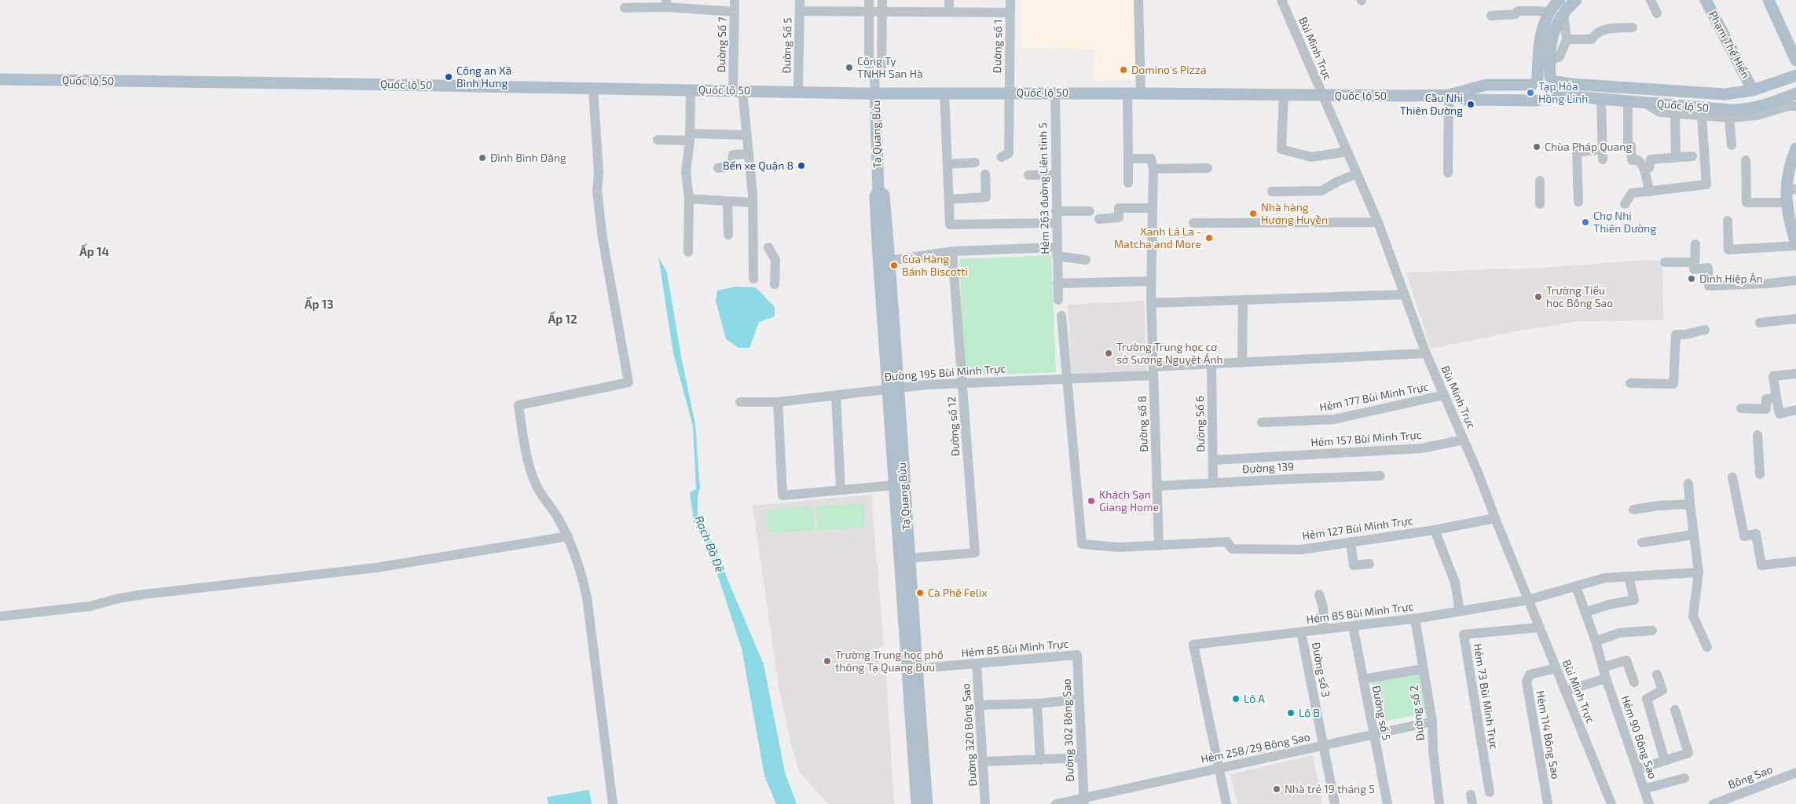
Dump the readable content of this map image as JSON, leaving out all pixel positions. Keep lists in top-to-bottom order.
{
  "streets": {
    "main road": ["Phạm Thế Hiển", "Quốc lộ 50", "Tạ Quang Bửu"],
    "street": [
      "Đường Số 7",
      "Đường Số 5",
      "Đường số 1",
      "Bùi Minh Trực",
      "Hẻm 263 đường Liên tỉnh 5",
      "Đường 195 Bùi Minh Trực",
      "Hẻm 177 Bùi Minh Trực",
      "Đường số 8",
      "Đường Số 6",
      "Đường số 12",
      "Hẻm 157 Bùi Minh Trực",
      "Đường 139",
      "Hẻm 127 Bùi Minh Trực",
      "Hẻm 85 Bùi Minh Trực",
      "Đường số 3",
      "Hẻm 73 Bùi Minh Trực",
      "Đường số 5",
      "Đường số 2",
      "Đường 302 Bông Sao",
      "Đường 320 Bông Sao",
      "Hẻm 114 Bông Sao",
      "Hẻm 90 Bông Sao",
      "Hẻm 258/29 Bông Sao",
      "Bông Sao"
    ]
  },
  "crossings": [
    ["Đường Số 7", "Quốc lộ 50"],
    ["Phạm Thế Hiển", "Quốc lộ 50"],
    ["Đường Số 5", "Quốc lộ 50"],
    ["Đường số 1", "Quốc lộ 50"],
    ["Bùi Minh Trực", "Quốc lộ 50"],
    ["Bùi Minh Trực", "Đường 195 Bùi Minh Trực"],
    ["Bùi Minh Trực", "Hẻm 177 Bùi Minh Trực"],
    ["Bùi Minh Trực", "Hẻm 157 Bùi Minh Trực"],
    ["Bùi Minh Trực", "Hẻm 127 Bùi Minh Trực"],
    ["Bùi Minh Trực", "Hẻm 85 Bùi Minh Trực"],
    ["Bùi Minh Trực", "Hẻm 73 Bùi Minh Trực"],
    ["Bùi Minh Trực", "Hẻm 114 Bông Sao"],
    ["Quốc lộ 50", "Tạ Quang Bửu"],
    ["Quốc lộ 50", "Hẻm 263 đường Liên tỉnh 5"],
    ["Tạ Quang Bửu", "Đường 195 Bùi Minh Trực"],
    ["Tạ Quang Bửu", "Đường số 12"],
    ["Tạ Quang Bửu", "Hẻm 85 Bùi Minh Trực"],
    ["Đường 195 Bùi Minh Trực", "Đường số 8"],
    ["Đường 195 Bùi Minh Trực", "Đường Số 6"],
    ["Đường 195 Bùi Minh Trực", "Đường số 12"],
    ["Đường số 8", "Đường 139"],
    ["Đường số 8", "Hẻm 127 Bùi Minh Trực"],
    ["Đường Số 6", "Hẻm 157 Bùi Minh Trực"],
    ["Đường Số 6", "Đường 139"],
    ["Hẻm 85 Bùi Minh Trực", "Đường số 3"],
    ["Hẻm 85 Bùi Minh Trực", "Đường số 5"],
    ["Hẻm 85 Bùi Minh Trực", "Đường số 2"],
    ["Hẻm 85 Bùi Minh Trực", "Đường 302 Bông Sao"],
    ["Hẻm 85 Bùi Minh Trực", "Đường 320 Bông Sao"],
    ["Hẻm 85 Bùi Minh Trực", "Hẻm 90 Bông Sao"],
    ["Hẻm 85 Bùi Minh Trực", "Hẻm 258/29 Bông Sao"],
    ["Đường số 3", "Hẻm 258/29 Bông Sao"],
    ["Đường số 5", "Hẻm 258/29 Bông Sao"],
    ["Đường số 2", "Hẻm 258/29 Bông Sao"],
    ["Đường 302 Bông Sao", "Hẻm 258/29 Bông Sao"]
  ],
  "districts": ["Ấp 14", "Ấp 13", "Ấp 12"],
  "water": ["Rạch Bồ Đề"],
  "places": [
    "Công Ty TNHH San Hà",
    "Domino's Pizza",
    "Công an Xã Bình Hưng",
    "Tạp Hóa Hồng Linh",
    "Cầu Nhị Thiên Đường",
    "Chùa Pháp Quang",
    "Đình Bình Đăng",
    "Bến xe Quận 8",
    "Nhà hàng Hương Huyền",
    "Chợ Nhị Thiên Đường",
    "Xanh Lá La - Matcha and More",
    "Cửa Hàng Bánh Biscotti",
    "Đình Hiệp Ân",
    "Trường Tiểu học Bông Sao",
    "Trường Trung học cơ sở Sương Nguyệt Ánh",
    "Khách Sạn Giang Home",
    "Cà Phê Felix",
    "Trường Trung học phổ thông Tạ Quang Bửu",
    "Lô A",
    "Lô B",
    "Nhà trẻ 19 tháng 5"
  ]
}
